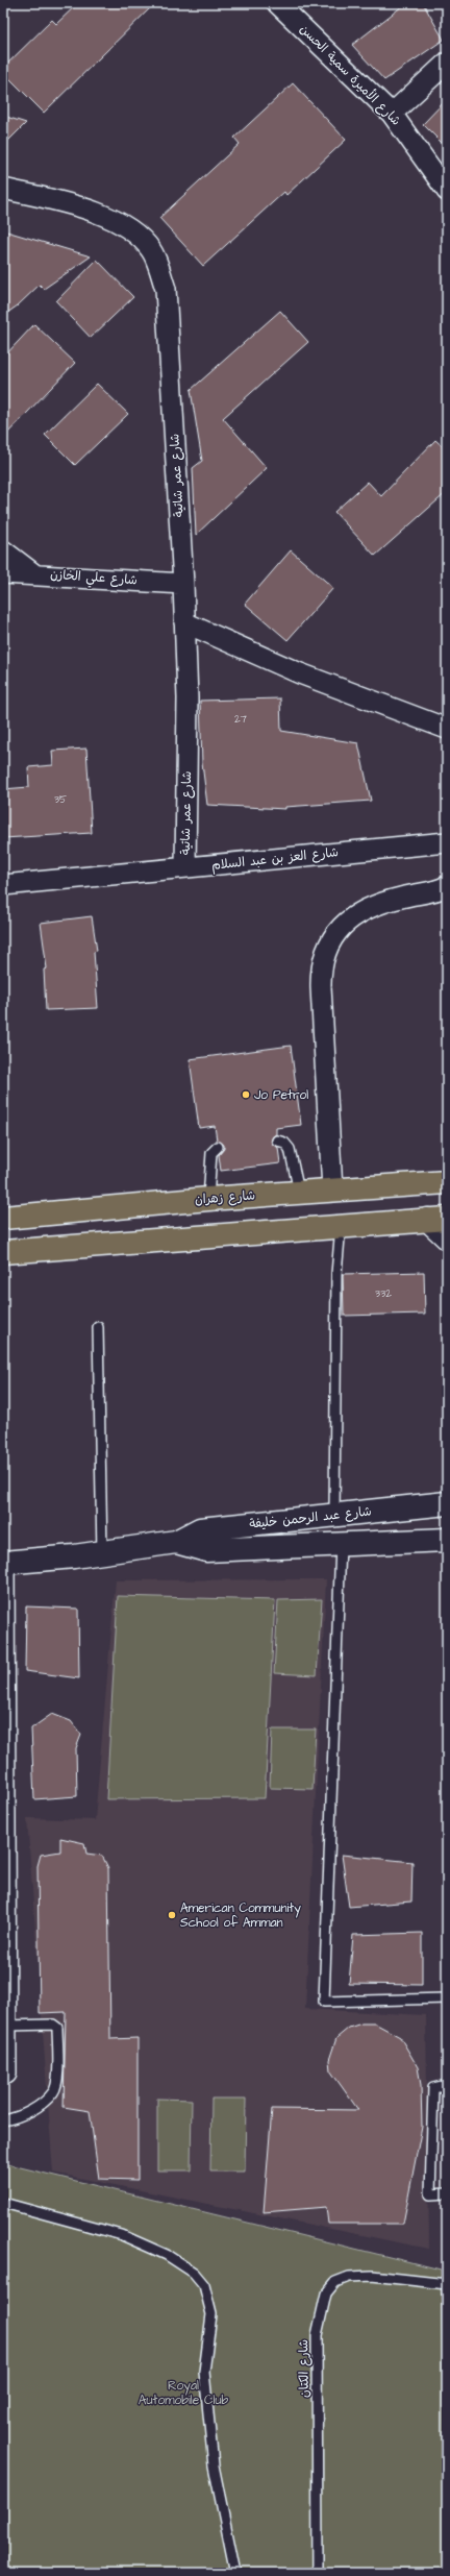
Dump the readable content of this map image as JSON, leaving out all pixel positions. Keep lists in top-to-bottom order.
{
  "streets": {
    "main road": ["شارع زهران"],
    "street": [
      "شارع الأميرة سمية الحسن",
      "شارع عمر شاتية",
      "شارع علي الخازن",
      "شارع العز بن عبد السلام",
      "شارع عبد الرحمن خليفة"
    ],
    "lane": ["شارع الكتان"]
  },
  "crossings": [
    ["شارع عمر شاتية", "شارع علي الخازن"],
    ["شارع عمر شاتية", "شارع العز بن عبد السلام"]
  ],
  "parks": ["Royal Automobile Club"],
  "places": ["Jo Petrol", "American Community School of Amman"],
  "house_numbers": ["27", "35", "332"]
}
